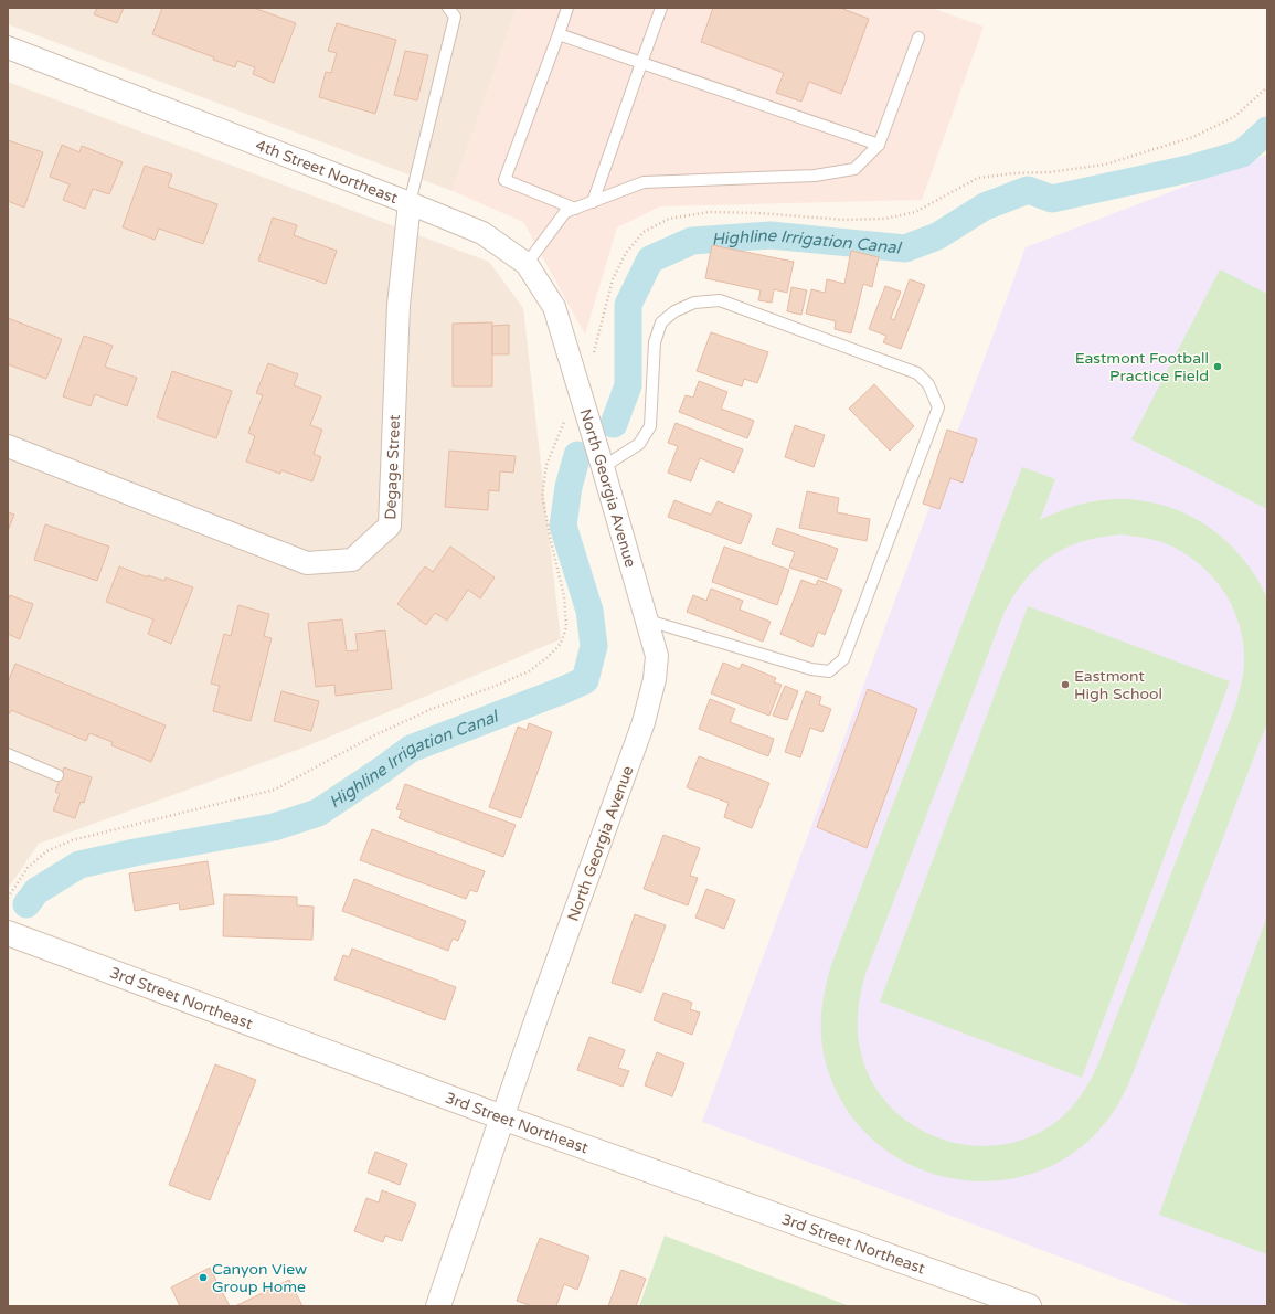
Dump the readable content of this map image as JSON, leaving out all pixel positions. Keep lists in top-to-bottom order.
{
  "streets": {
    "street": [
      "4th Street Northeast",
      "Degage Street",
      "North Georgia Avenue",
      "3rd Street Northeast"
    ]
  },
  "crossings": [
    ["4th Street Northeast", "Degage Street"],
    ["4th Street Northeast", "North Georgia Avenue"],
    ["North Georgia Avenue", "3rd Street Northeast"]
  ],
  "water": ["Highline Irrigation Canal"],
  "places": ["Eastmont Football Practice Field", "Eastmont High School", "Canyon View Group Home"]
}
